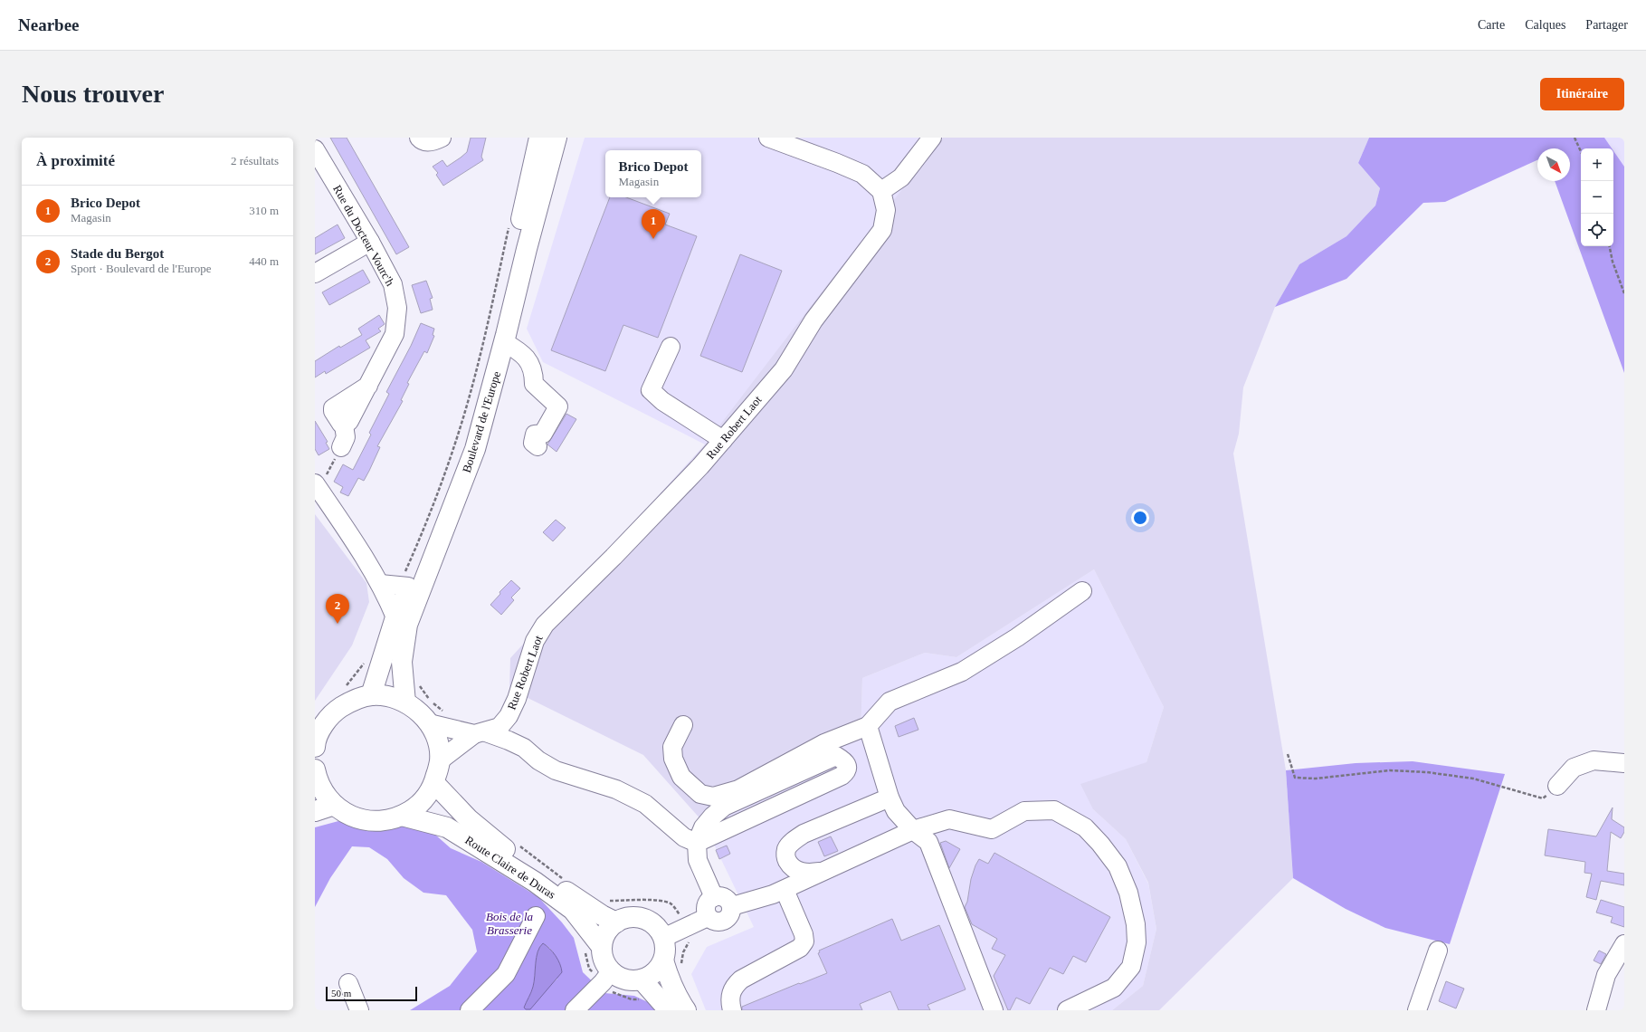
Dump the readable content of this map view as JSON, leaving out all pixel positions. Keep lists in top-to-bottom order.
{
  "streets": {
    "main road": ["Boulevard de l'Europe", "Route Claire de Duras"],
    "street": ["Rue du Docteur Vourc'h", "Rue Robert Laot"]
  },
  "parks": ["Bois de la Brasserie"],
  "scale_bar": "50 m",
  "north": "bottom right",
  "page": {
    "header": "Nearbee",
    "nav": ["Carte", "Calques", "Partager"],
    "buttons": "Itinéraire",
    "title": "Nous trouver",
    "heading": ["À proximité", "2 résultats"],
    "map_buttons": ["+", "−"],
    "popup": ["Brico Depot", "Magasin"],
    "list": [
      {
        "mark": "1",
        "name": "Brico Depot",
        "note": "Magasin",
        "value": "310 m"
      },
      {
        "mark": "2",
        "name": "Stade du Bergot",
        "note": "Sport · Boulevard de l'Europe",
        "value": "440 m"
      }
    ],
    "pins": ["1", "2"],
    "scale": "50 m"
  }
}
